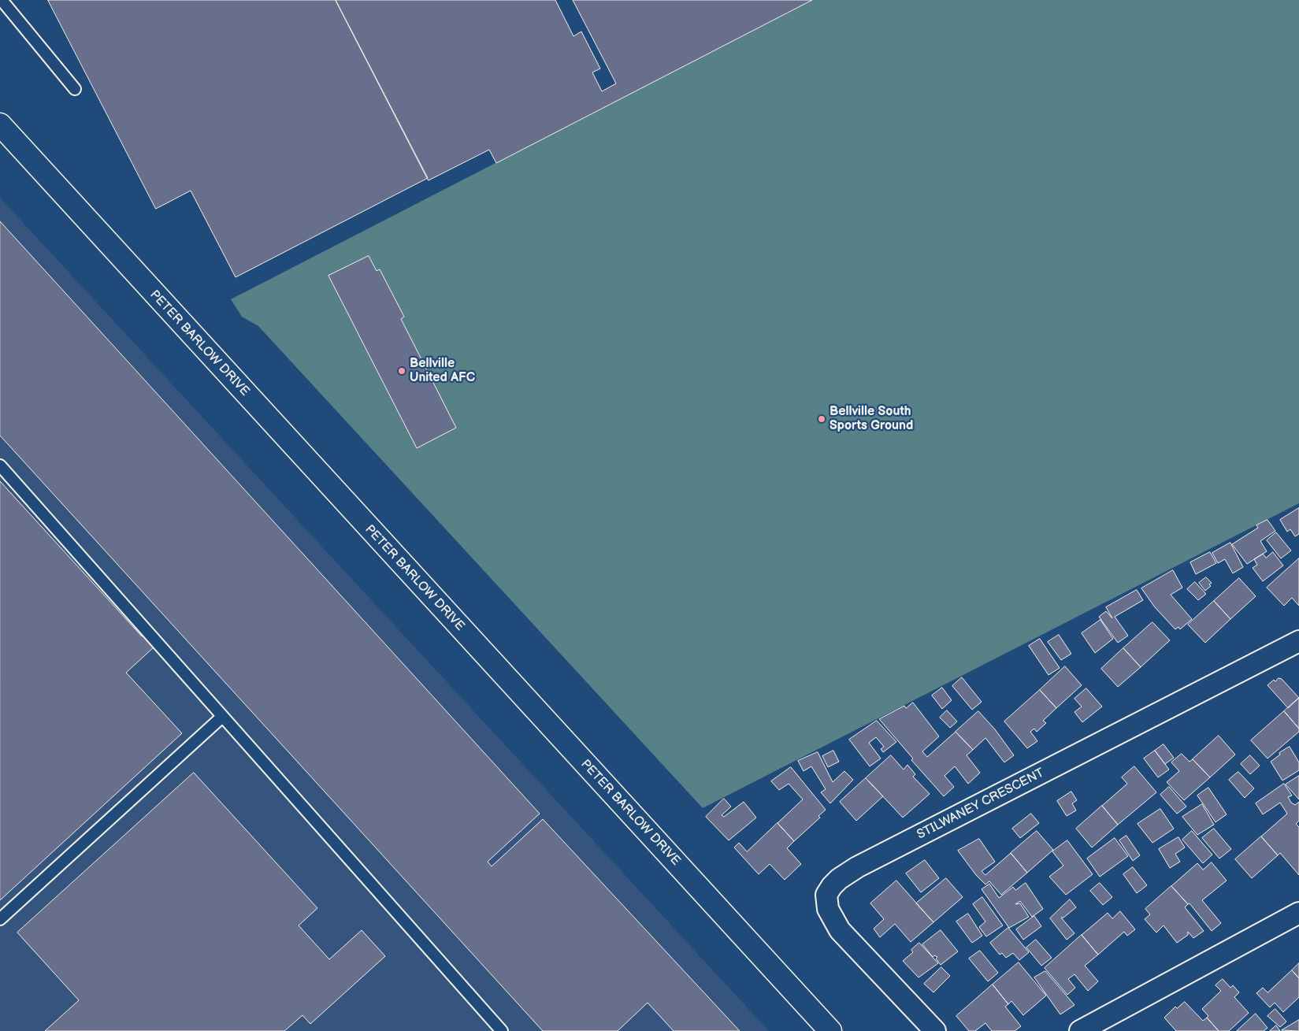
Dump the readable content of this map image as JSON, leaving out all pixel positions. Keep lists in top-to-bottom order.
{
  "streets": {
    "street": ["PETER BARLOW DRIVE", "STILWANEY CRESCENT"]
  },
  "places": ["Bellville United AFC", "Bellville South Sports Ground"]
}
